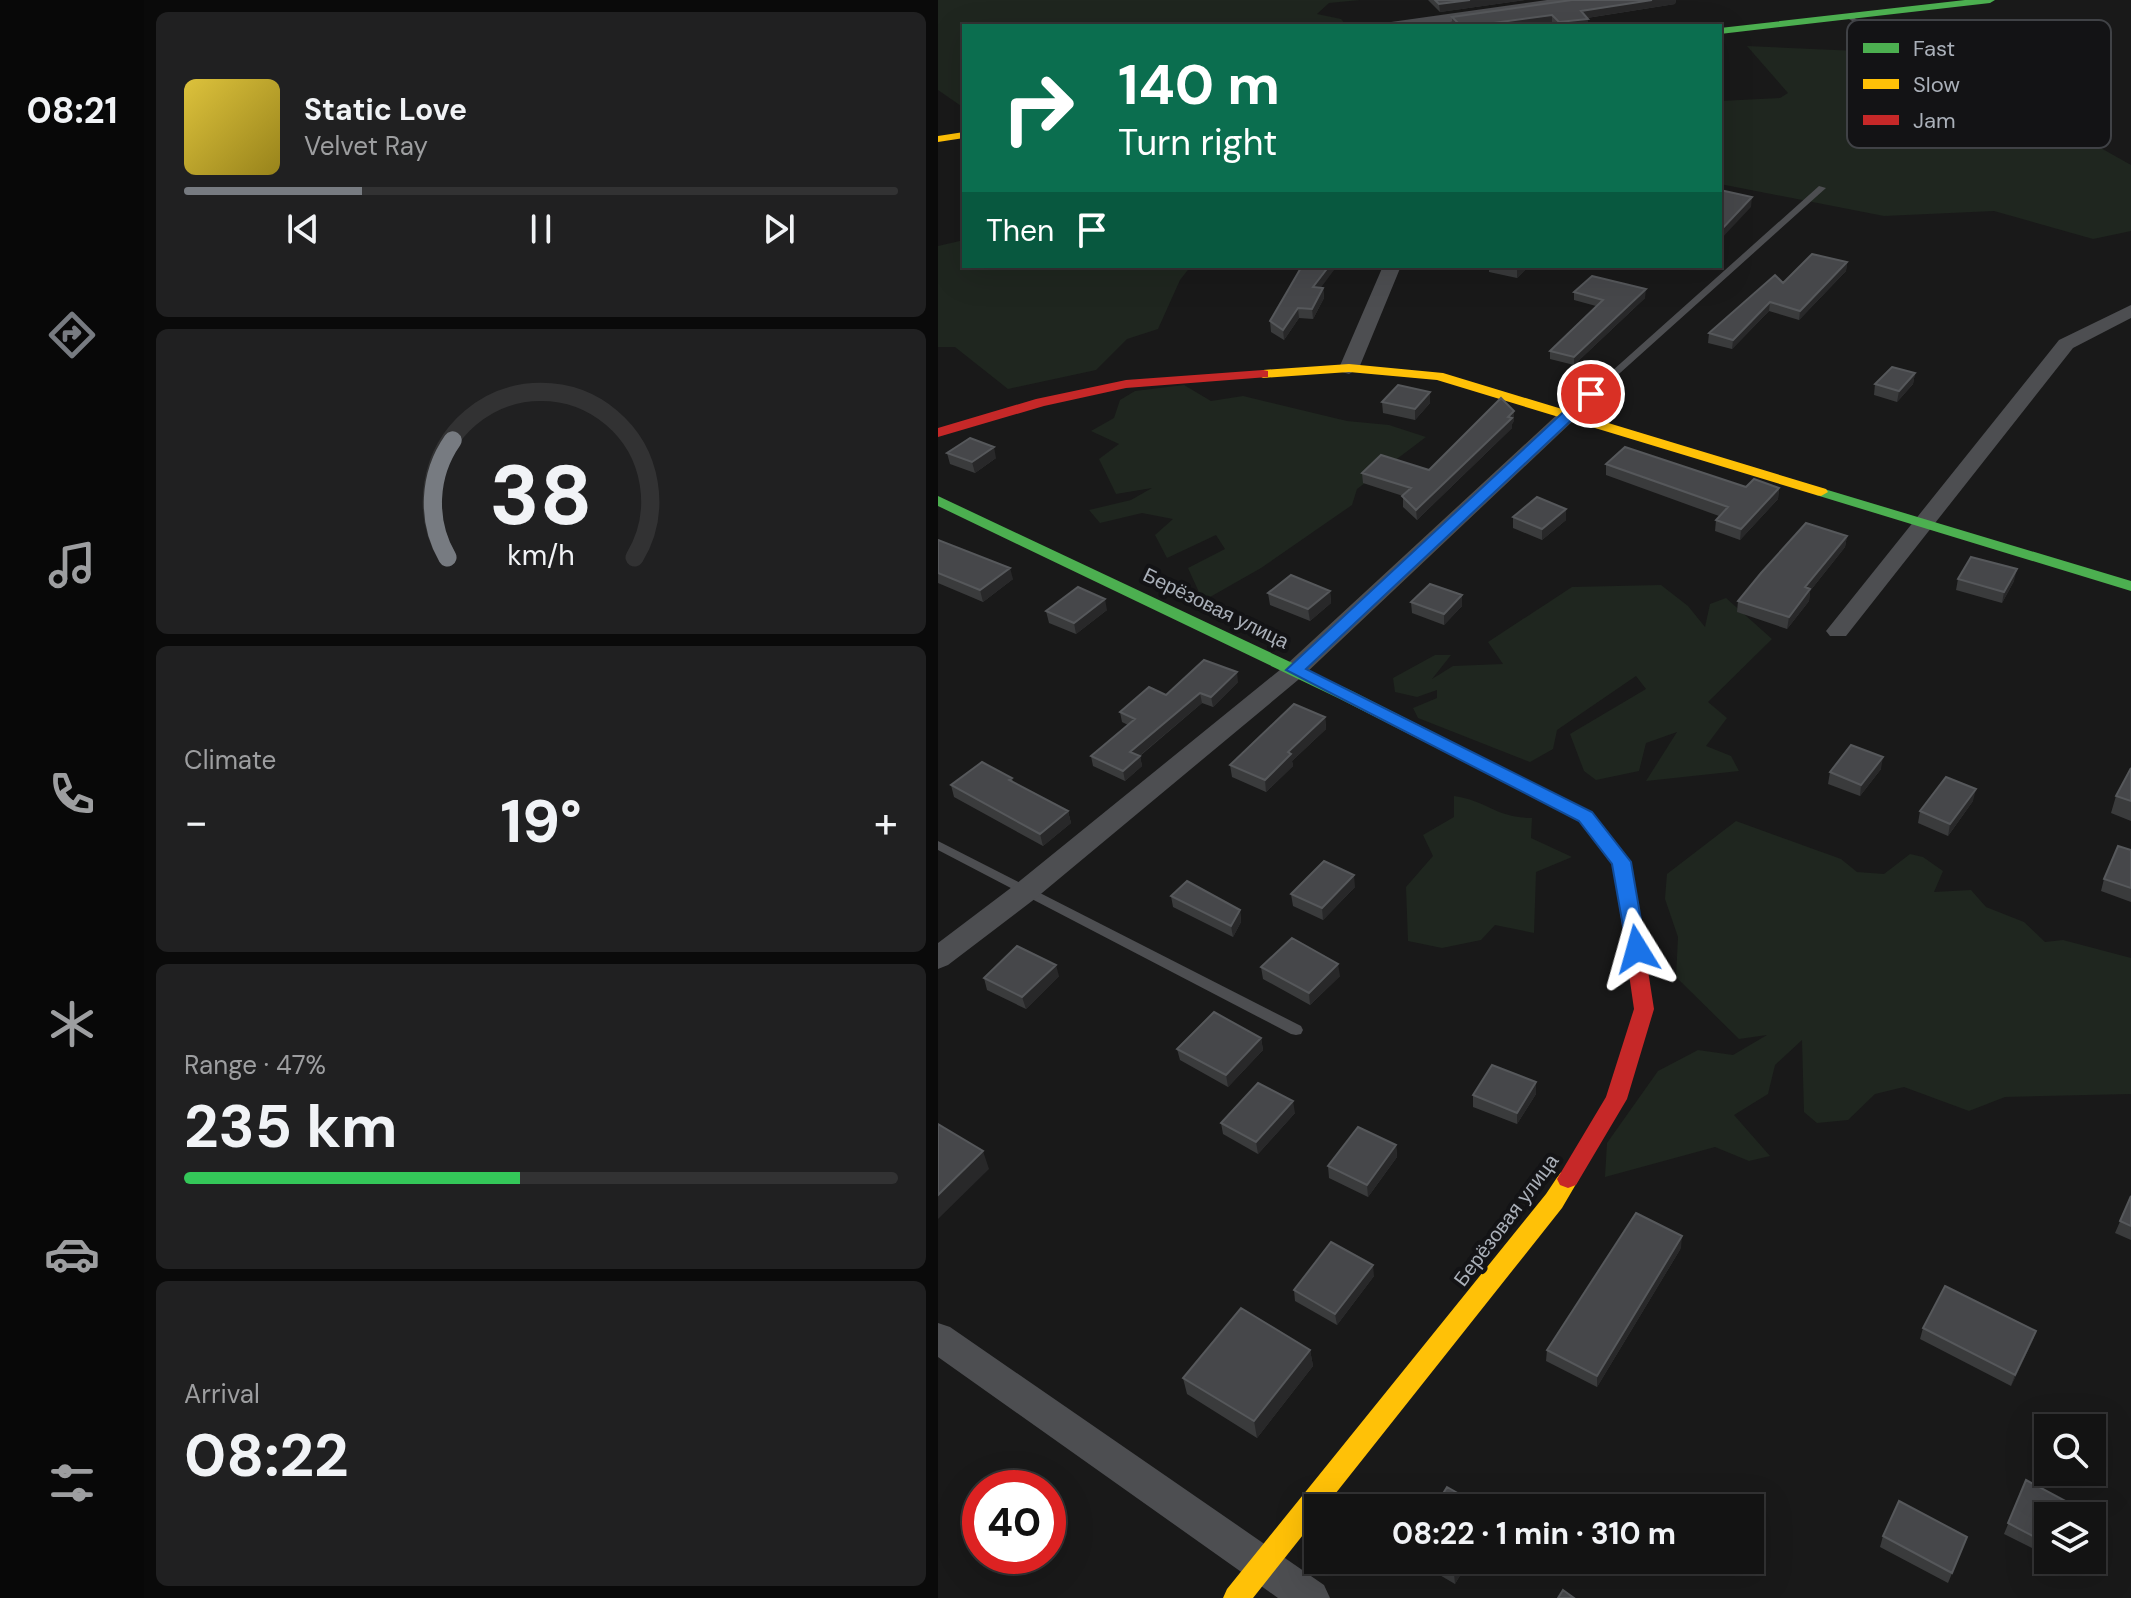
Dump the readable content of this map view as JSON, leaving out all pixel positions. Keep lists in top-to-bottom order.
{
  "streets": {
    "street": ["Берёзовая улица"]
  },
  "legend": ["Fast", "Slow", "Jam"],
  "page": {
    "tabs": "08:21",
    "turn": ["140 m", "Turn right"],
    "song": ["Static Love", "Velvet Ray"],
    "then": "Then",
    "tile": [
      "Climate",
      ["Range · 47%", "235 km"],
      ["Arrival", "08:22"]
    ],
    "heat": ["−", "19°", "+"],
    "limit": "40",
    "trip": "08:22 · 1 min · 310 m",
    "gauge": ["38", "km/h"]
  }
}
